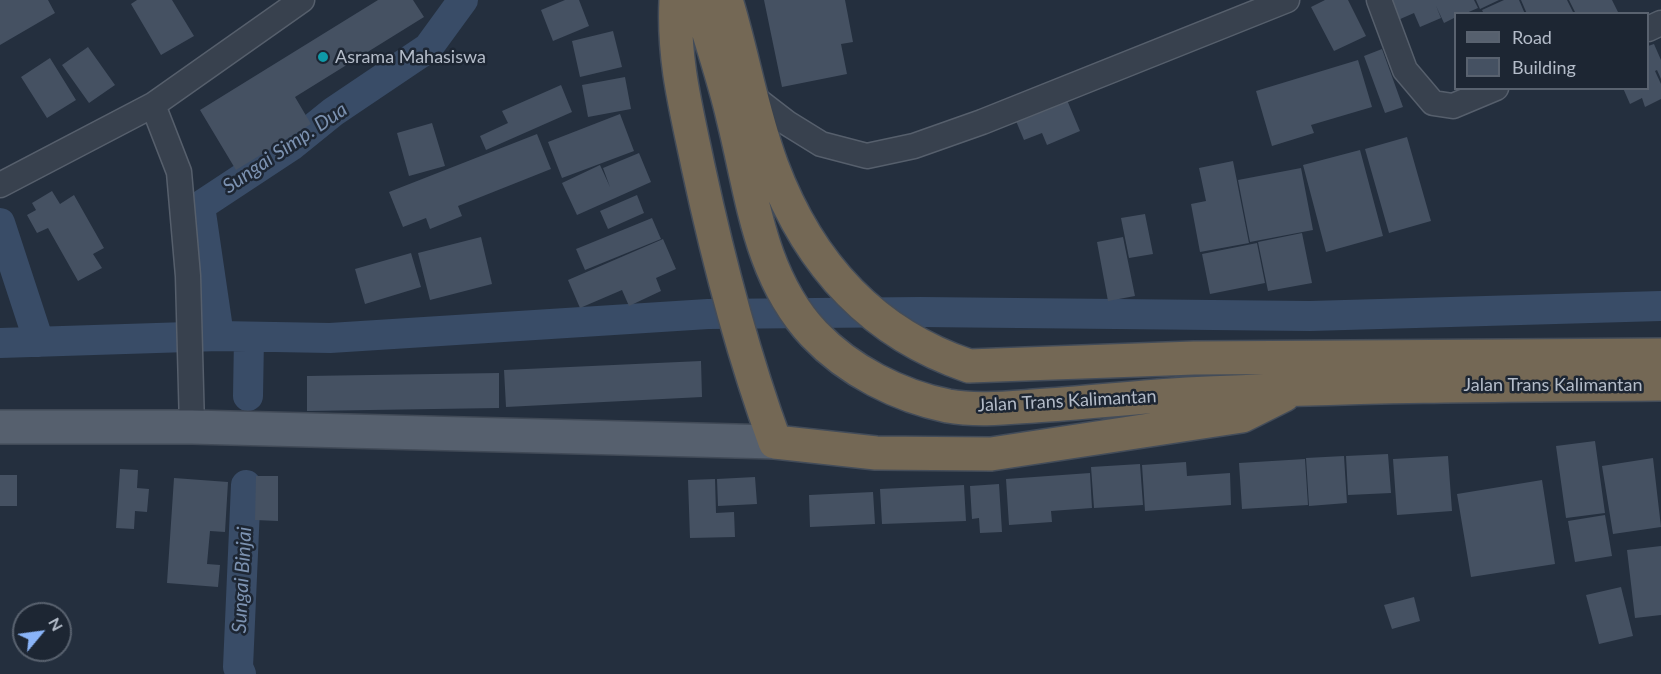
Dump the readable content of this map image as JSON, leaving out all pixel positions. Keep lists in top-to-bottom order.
{
  "streets": {
    "highway": ["Jalan Trans Kalimantan"]
  },
  "water": ["Sungai Simp. Dua", "Sungai Binjai"],
  "places": ["Asrama Mahasiswa"],
  "legend": ["Road", "Building"],
  "north": "top right"
}
